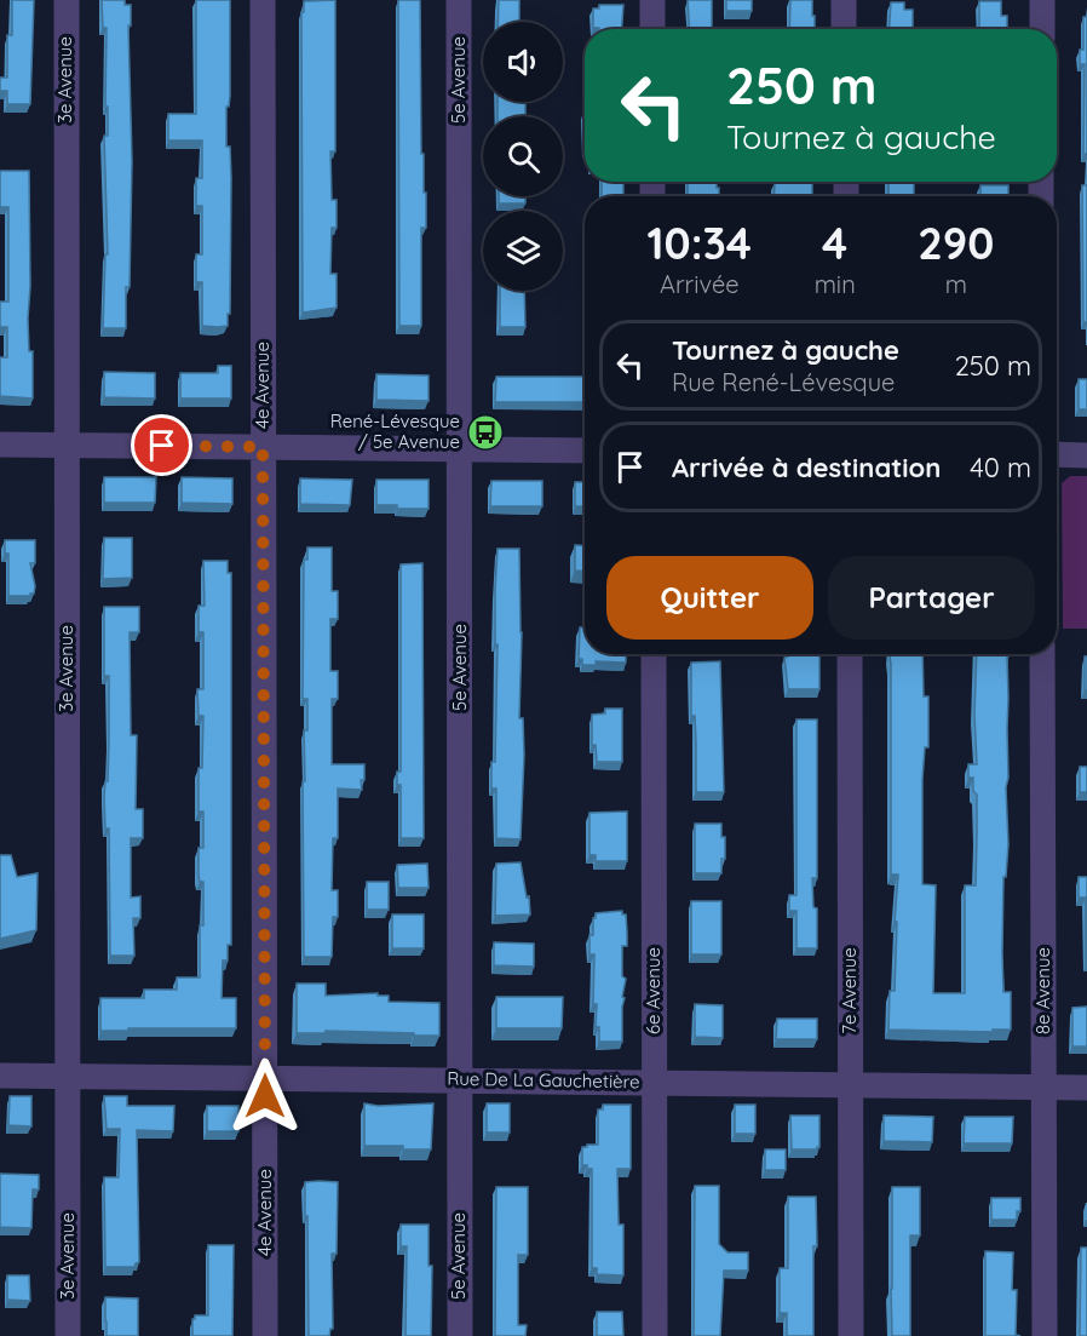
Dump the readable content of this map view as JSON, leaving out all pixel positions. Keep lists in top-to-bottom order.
{
  "streets": {
    "street": [
      "3e Avenue",
      "5e Avenue",
      "4e Avenue",
      "6e Avenue",
      "7e Avenue",
      "8e Avenue",
      "Rue De La Gauchetière"
    ]
  },
  "crossings": [
    ["3e Avenue", "Rue De La Gauchetière"],
    ["5e Avenue", "Rue De La Gauchetière"],
    ["4e Avenue", "Rue De La Gauchetière"],
    ["6e Avenue", "Rue De La Gauchetière"],
    ["7e Avenue", "Rue De La Gauchetière"],
    ["8e Avenue", "Rue De La Gauchetière"]
  ],
  "places": {
    "bus stop": ["René-Lévesque / 5e Avenue"]
  },
  "page": {
    "turn": ["250 m", "Tournez à gauche"],
    "eta": [
      "10:34",
      "Arrivée",
      "4",
      "min",
      "290",
      "m"
    ],
    "list": [
      {
        "name": "Tournez à gauche",
        "note": "Rue René-Lévesque",
        "value": "250 m"
      },
      {
        "name": "Arrivée à destination",
        "value": "40 m"
      }
    ],
    "buttons": ["Quitter", "Partager"]
  }
}
